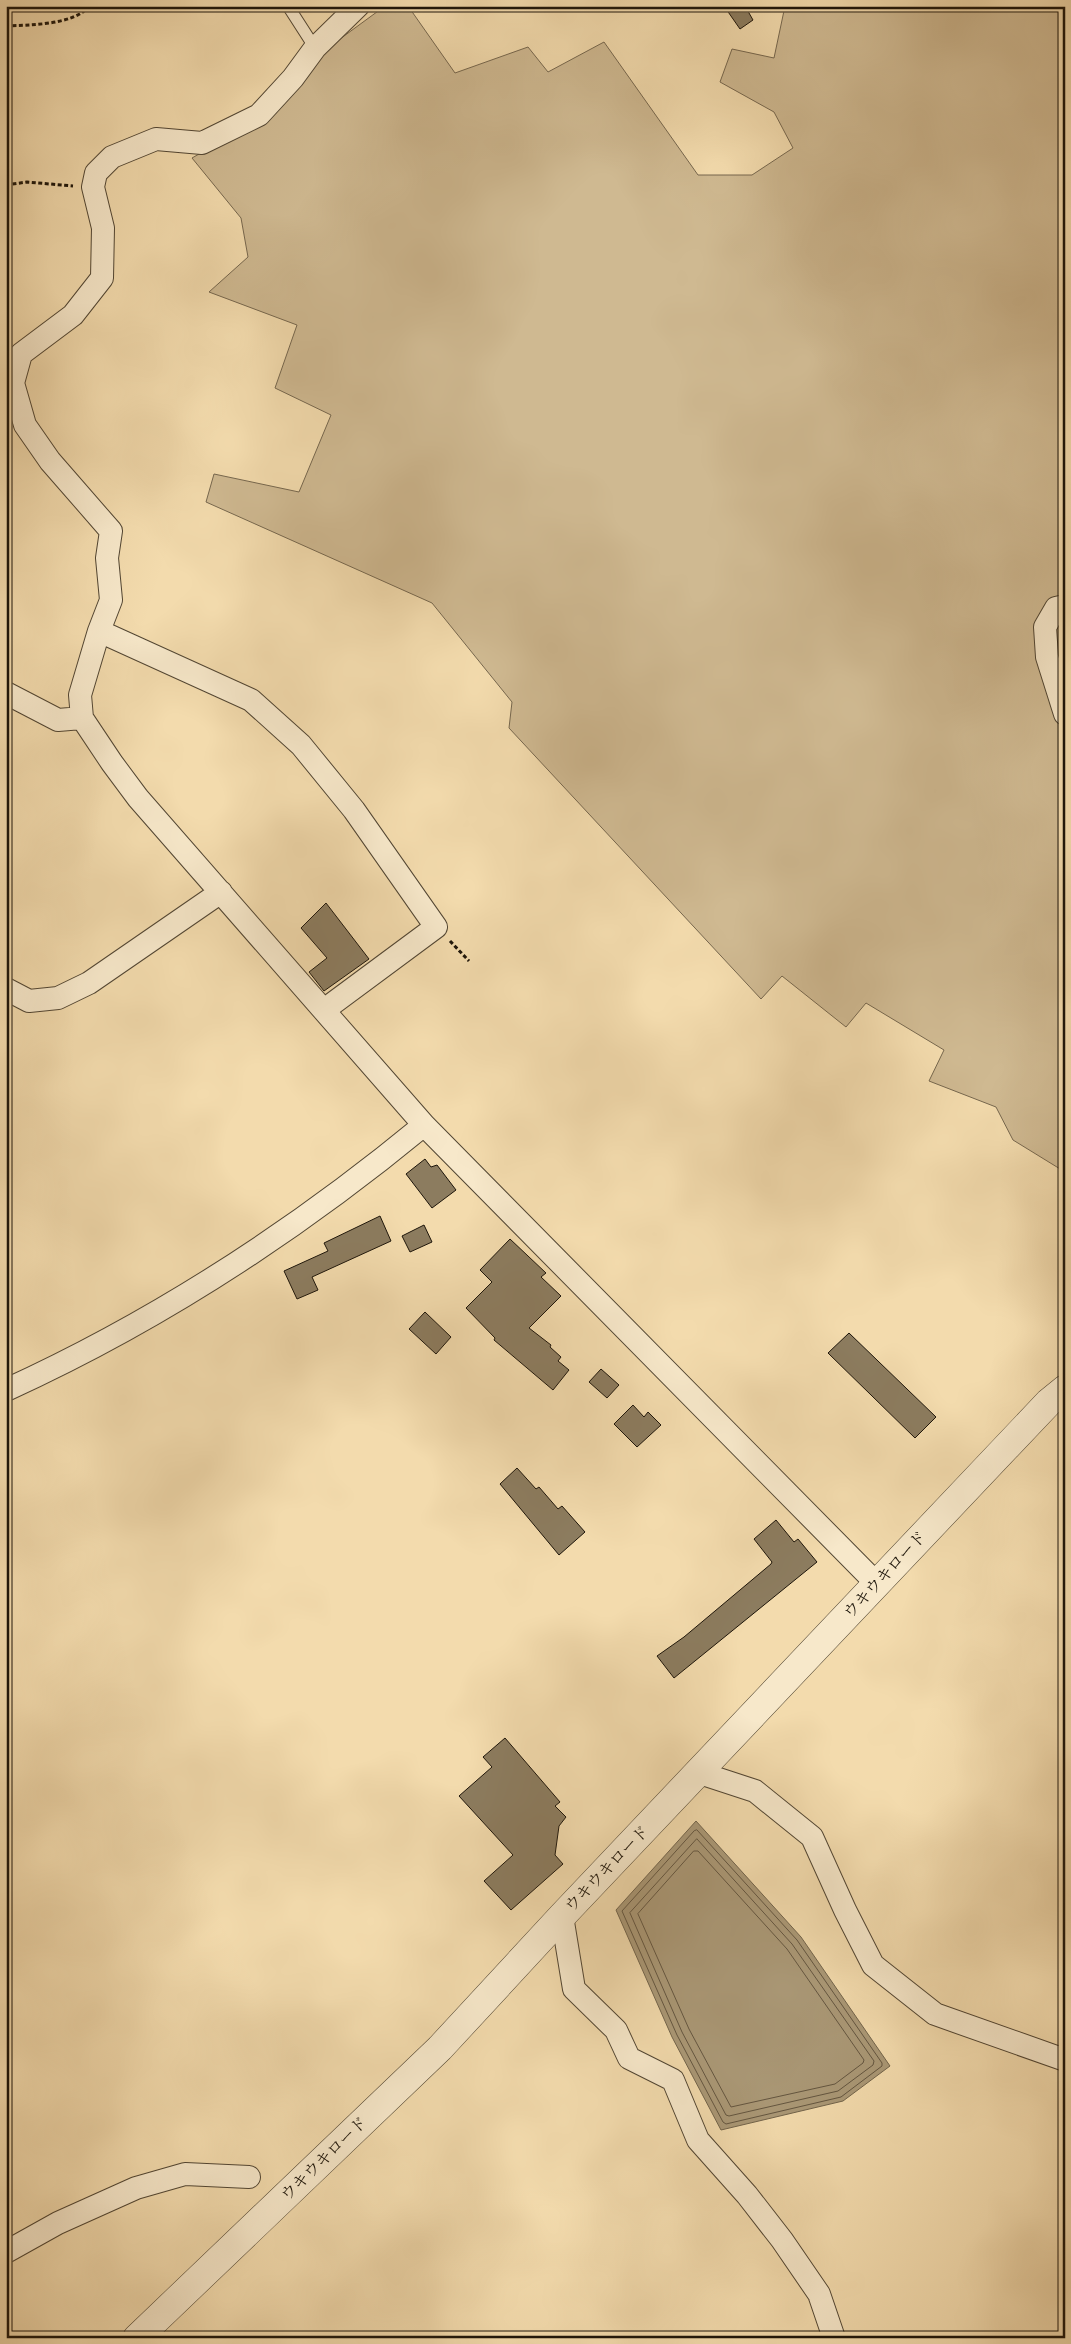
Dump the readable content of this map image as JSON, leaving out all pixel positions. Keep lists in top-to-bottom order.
{
  "streets": {
    "street": ["ウキウキロード"]
  }
}
